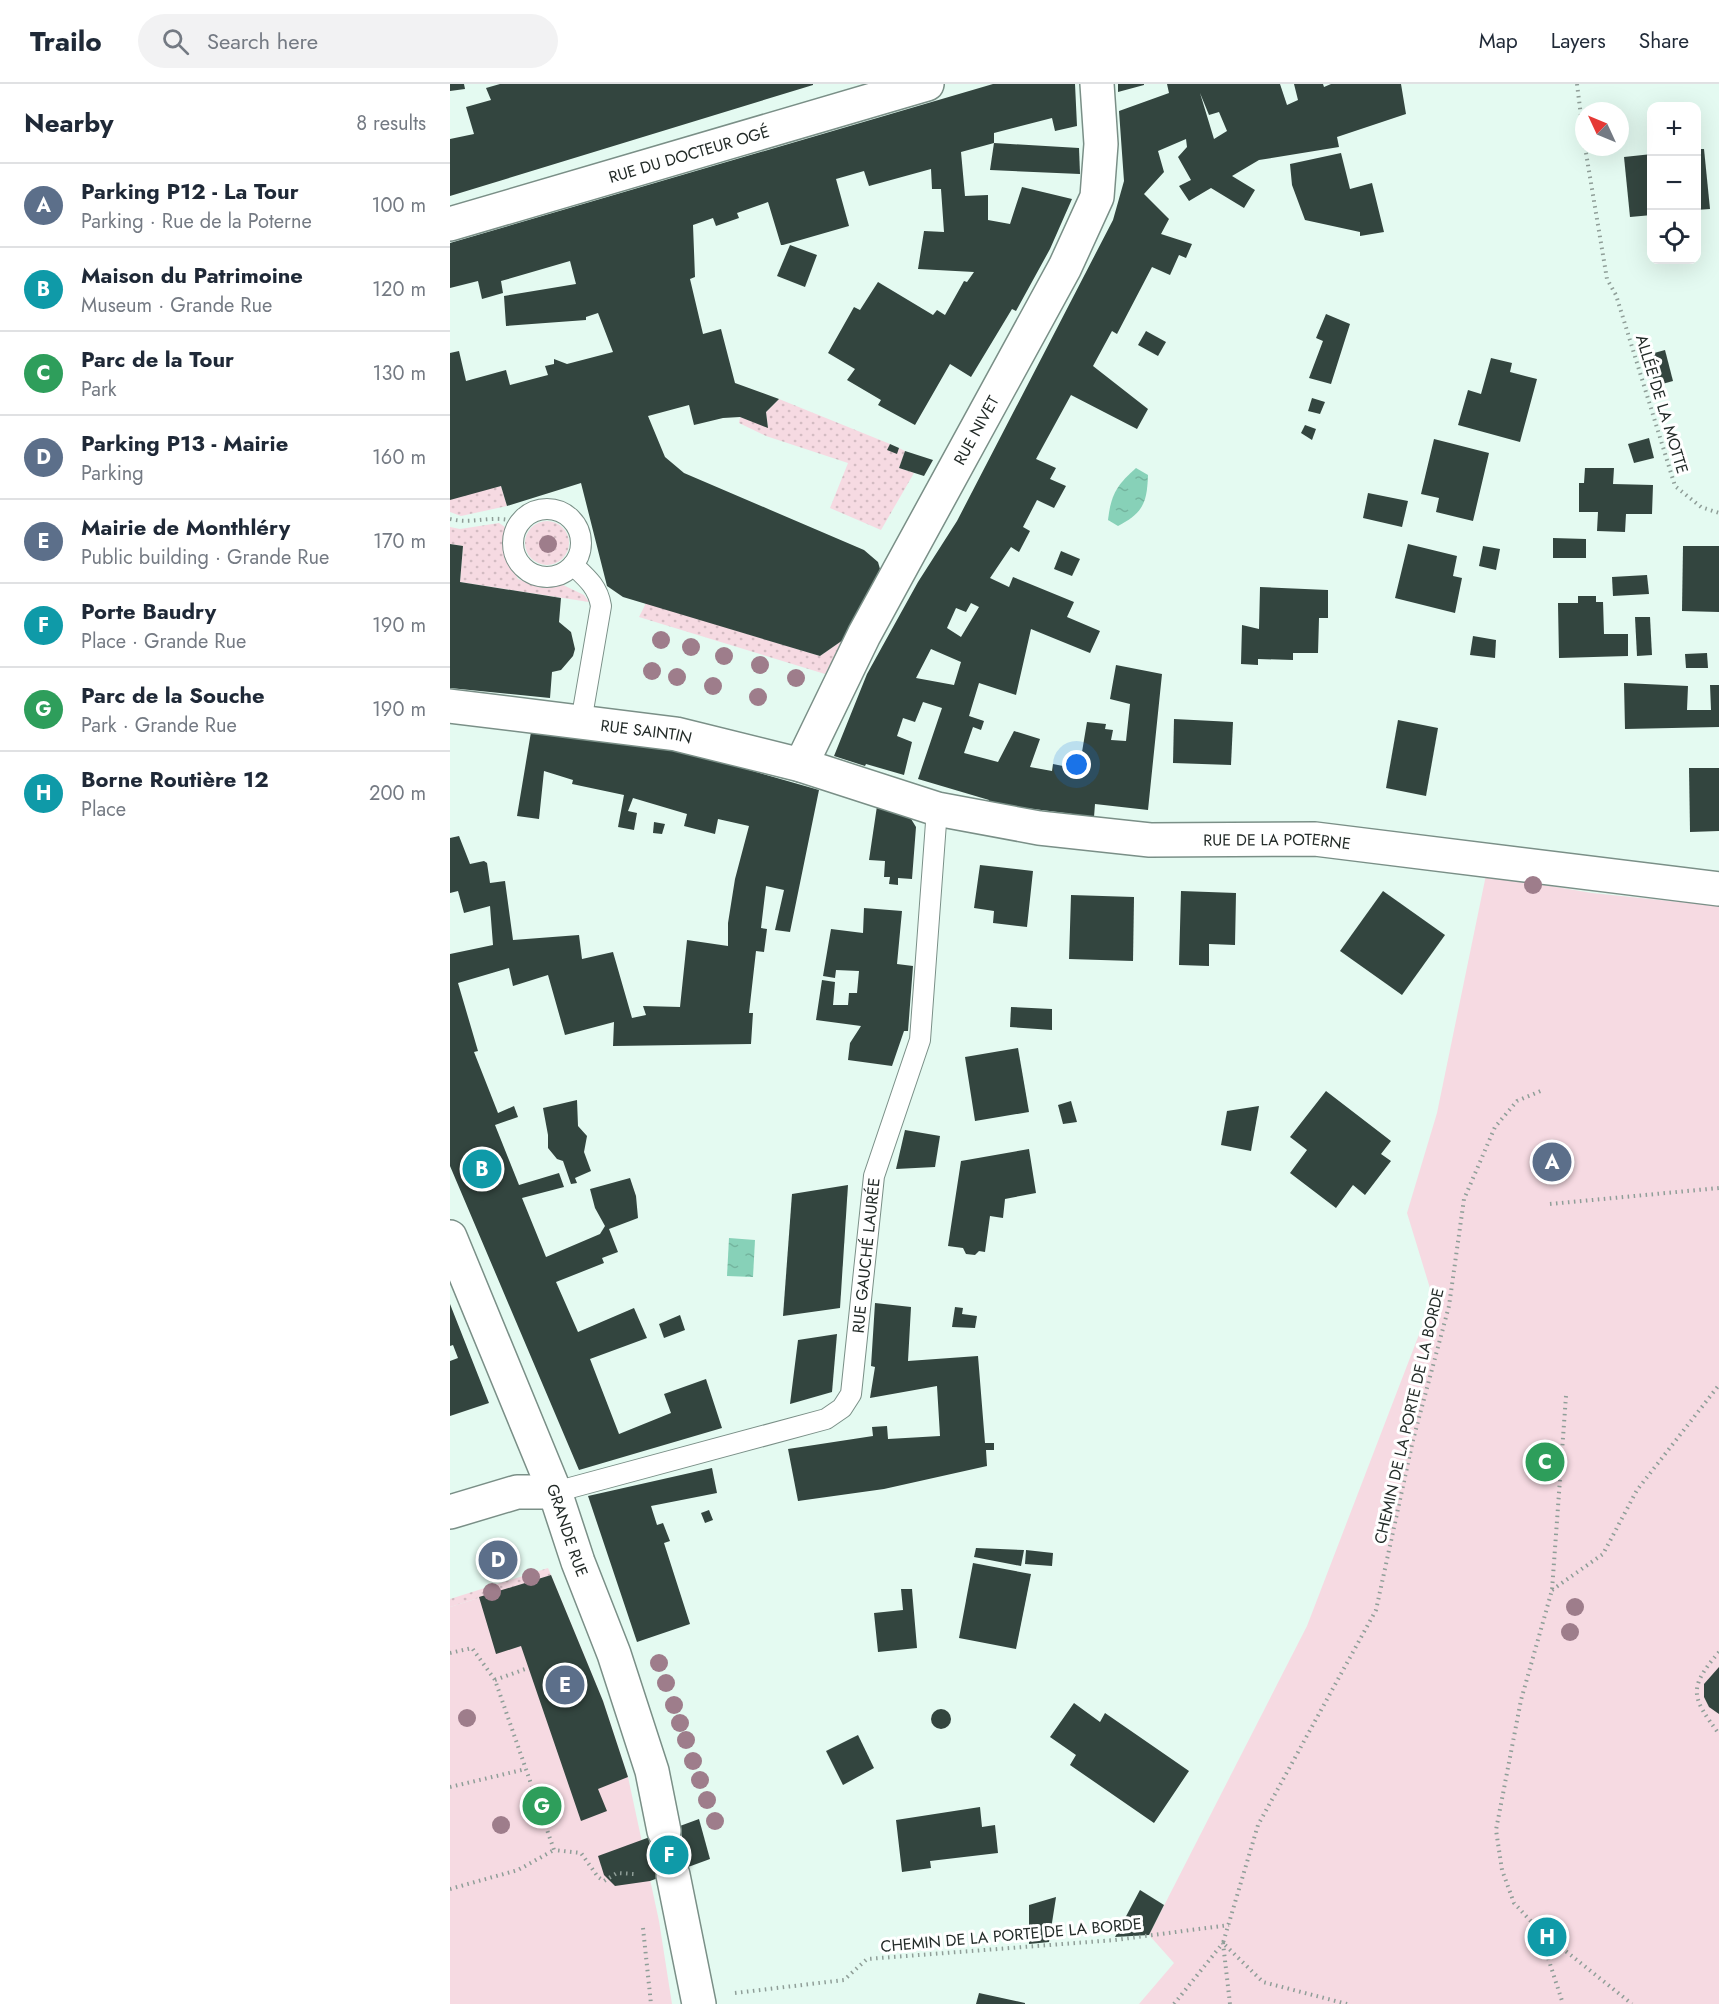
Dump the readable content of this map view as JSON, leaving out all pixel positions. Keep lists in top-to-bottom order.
{
  "streets": {
    "street": [
      "RUE DU DOCTEUR OGÉ",
      "RUE NIVET",
      "RUE SAINTIN",
      "RUE DE LA POTERNE",
      "GRANDE RUE"
    ],
    "lane": ["RUE GAUCHÉ LAURÉE"],
    "path": ["ALLÉE DE LA MOTTE", "CHEMIN DE LA PORTE DE LA BORDE"]
  },
  "crossings": [
    ["RUE NIVET", "RUE SAINTIN"],
    ["RUE SAINTIN", "RUE DE LA POTERNE"],
    ["RUE DE LA POTERNE", "RUE GAUCHÉ LAURÉE"],
    ["RUE GAUCHÉ LAURÉE", "GRANDE RUE"]
  ],
  "north": "top left",
  "page": {
    "header": "Trailo",
    "search": "Search here",
    "nav": ["Map", "Layers", "Share"],
    "heading": ["Nearby", "8 results"],
    "map_buttons": ["+", "−"],
    "list": [
      {
        "mark": "A",
        "name": "Parking P12 - La Tour",
        "note": "Parking · Rue de la Poterne",
        "value": "100 m"
      },
      {
        "mark": "B",
        "name": "Maison du Patrimoine",
        "note": "Museum · Grande Rue",
        "value": "120 m"
      },
      {
        "mark": "C",
        "name": "Parc de la Tour",
        "note": "Park",
        "value": "130 m"
      },
      {
        "mark": "D",
        "name": "Parking P13 - Mairie",
        "note": "Parking",
        "value": "160 m"
      },
      {
        "mark": "E",
        "name": "Mairie de Monthléry",
        "note": "Public building · Grande Rue",
        "value": "170 m"
      },
      {
        "mark": "F",
        "name": "Porte Baudry",
        "note": "Place · Grande Rue",
        "value": "190 m"
      },
      {
        "mark": "G",
        "name": "Parc de la Souche",
        "note": "Park · Grande Rue",
        "value": "190 m"
      },
      {
        "mark": "H",
        "name": "Borne Routière 12",
        "note": "Place",
        "value": "200 m"
      }
    ],
    "pins": [
      "A",
      "B",
      "C",
      "D",
      "E",
      "G",
      "F",
      "H"
    ]
  }
}
